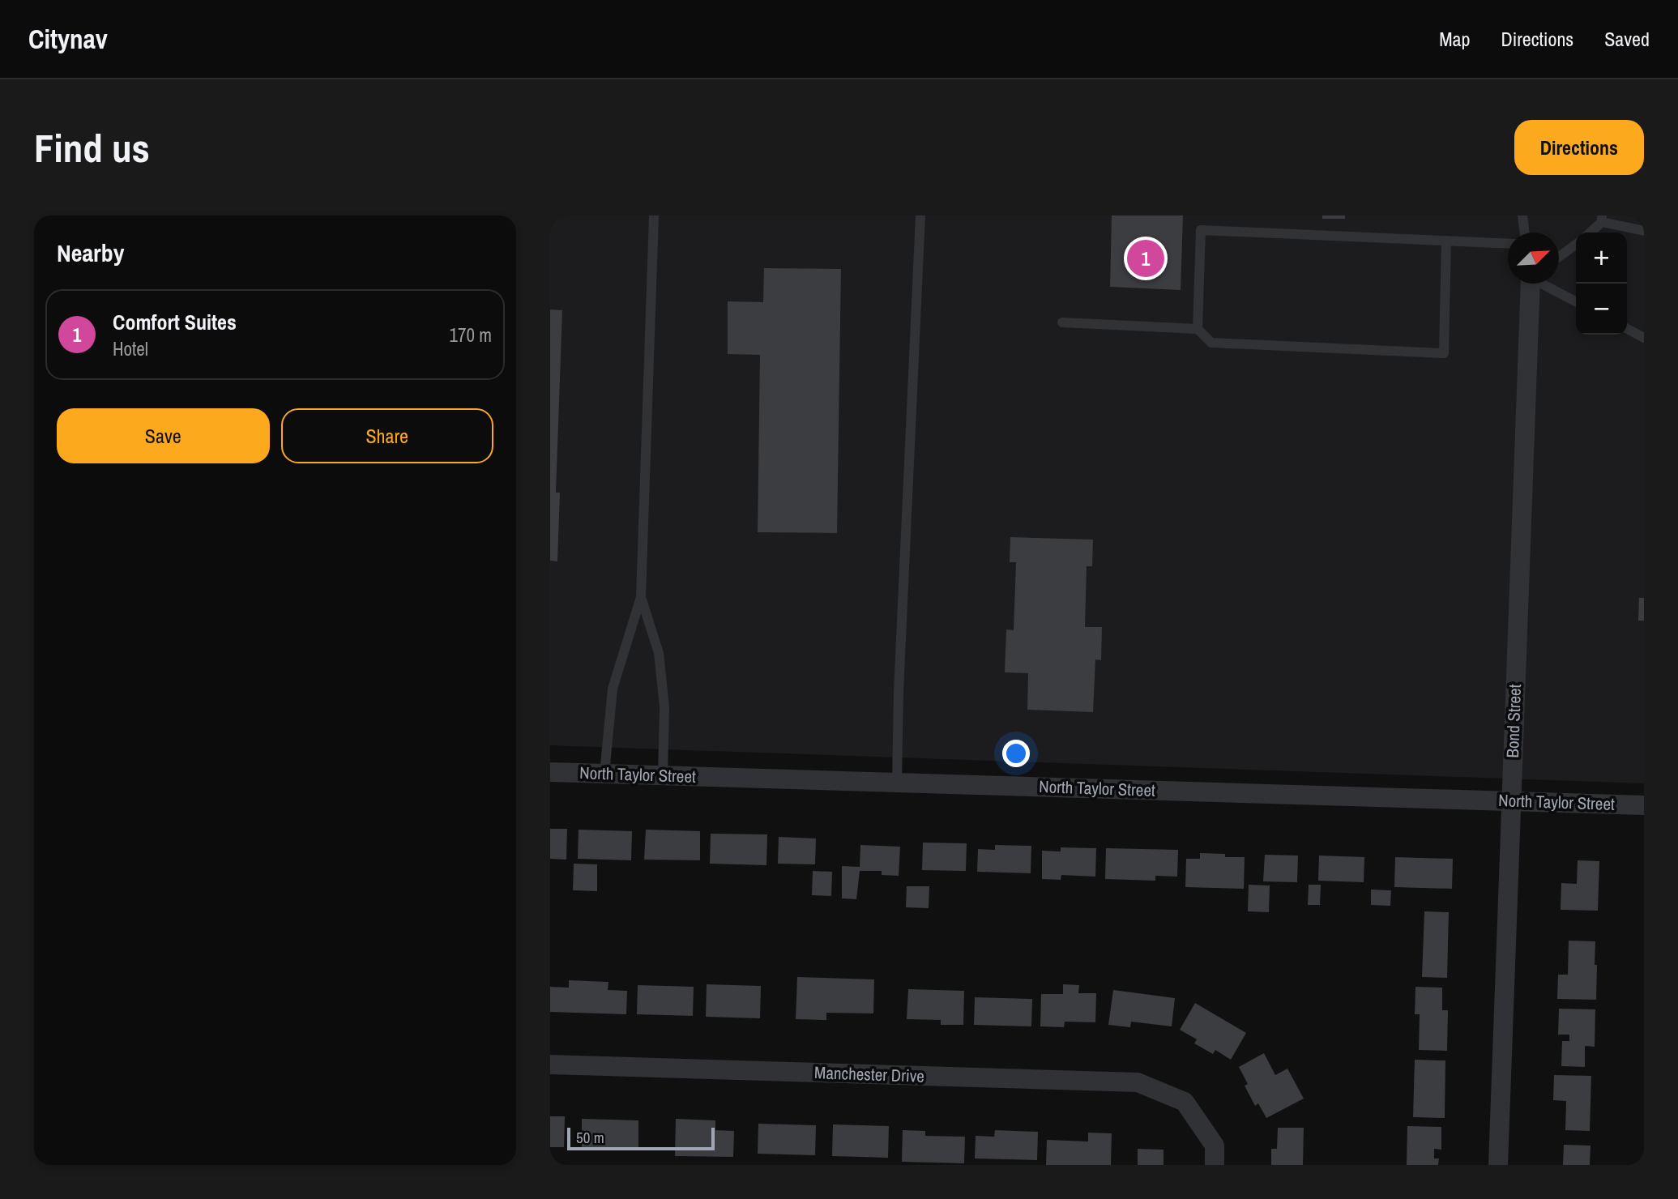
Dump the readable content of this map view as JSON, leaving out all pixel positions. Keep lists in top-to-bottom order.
{
  "streets": {
    "street": ["Bond Street", "North Taylor Street", "Manchester Drive"]
  },
  "crossings": [
    ["Bond Street", "North Taylor Street"]
  ],
  "scale_bar": "50 m",
  "north": "top right",
  "page": {
    "header": "Citynav",
    "nav": ["Map", "Directions", "Saved"],
    "buttons": [
      "Directions",
      ["Save", "Share"]
    ],
    "title": "Find us",
    "heading": "Nearby",
    "map_buttons": ["+", "−"],
    "pins": "1",
    "list": [
      {
        "mark": "1",
        "name": "Comfort Suites",
        "note": "Hotel",
        "value": "170 m"
      }
    ],
    "scale": "50 m"
  }
}
